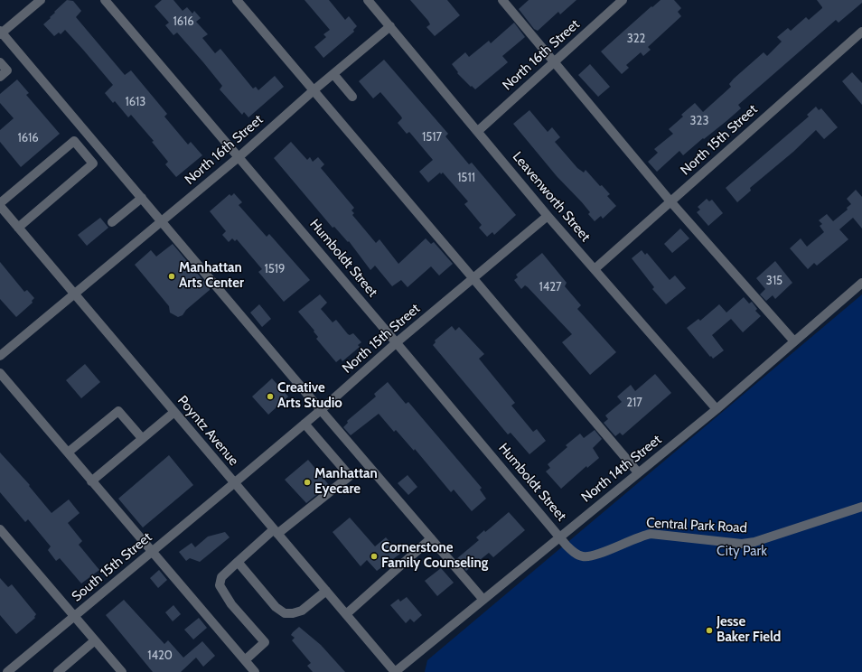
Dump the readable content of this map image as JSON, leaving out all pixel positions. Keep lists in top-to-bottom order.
{
  "streets": {
    "street": [
      "North 16th Street",
      "North 15th Street",
      "Leavenworth Street",
      "Humboldt Street",
      "Poyntz Avenue",
      "North 14th Street",
      "Central Park Road",
      "South 15th Street"
    ]
  },
  "crossings": [
    ["North 16th Street", "Leavenworth Street"],
    ["North 16th Street", "Humboldt Street"],
    ["North 16th Street", "Poyntz Avenue"],
    ["North 15th Street", "Leavenworth Street"],
    ["North 15th Street", "Humboldt Street"],
    ["North 15th Street", "Poyntz Avenue"],
    ["North 15th Street", "South 15th Street"],
    ["Leavenworth Street", "North 14th Street"],
    ["Humboldt Street", "North 14th Street"],
    ["Humboldt Street", "Central Park Road"],
    ["Poyntz Avenue", "North 14th Street"],
    ["Poyntz Avenue", "South 15th Street"],
    ["North 14th Street", "Central Park Road"]
  ],
  "parks": ["City Park"],
  "places": [
    "Manhattan Arts Center",
    "Creative Arts Studio",
    "Manhattan Eyecare",
    "Cornerstone Family Counseling",
    "Jesse Baker Field"
  ],
  "house_numbers": [
    "1616",
    "322",
    "1613",
    "323",
    "1517",
    "1616",
    "1511",
    "1519",
    "315",
    "1427",
    "217",
    "1420"
  ]
}
